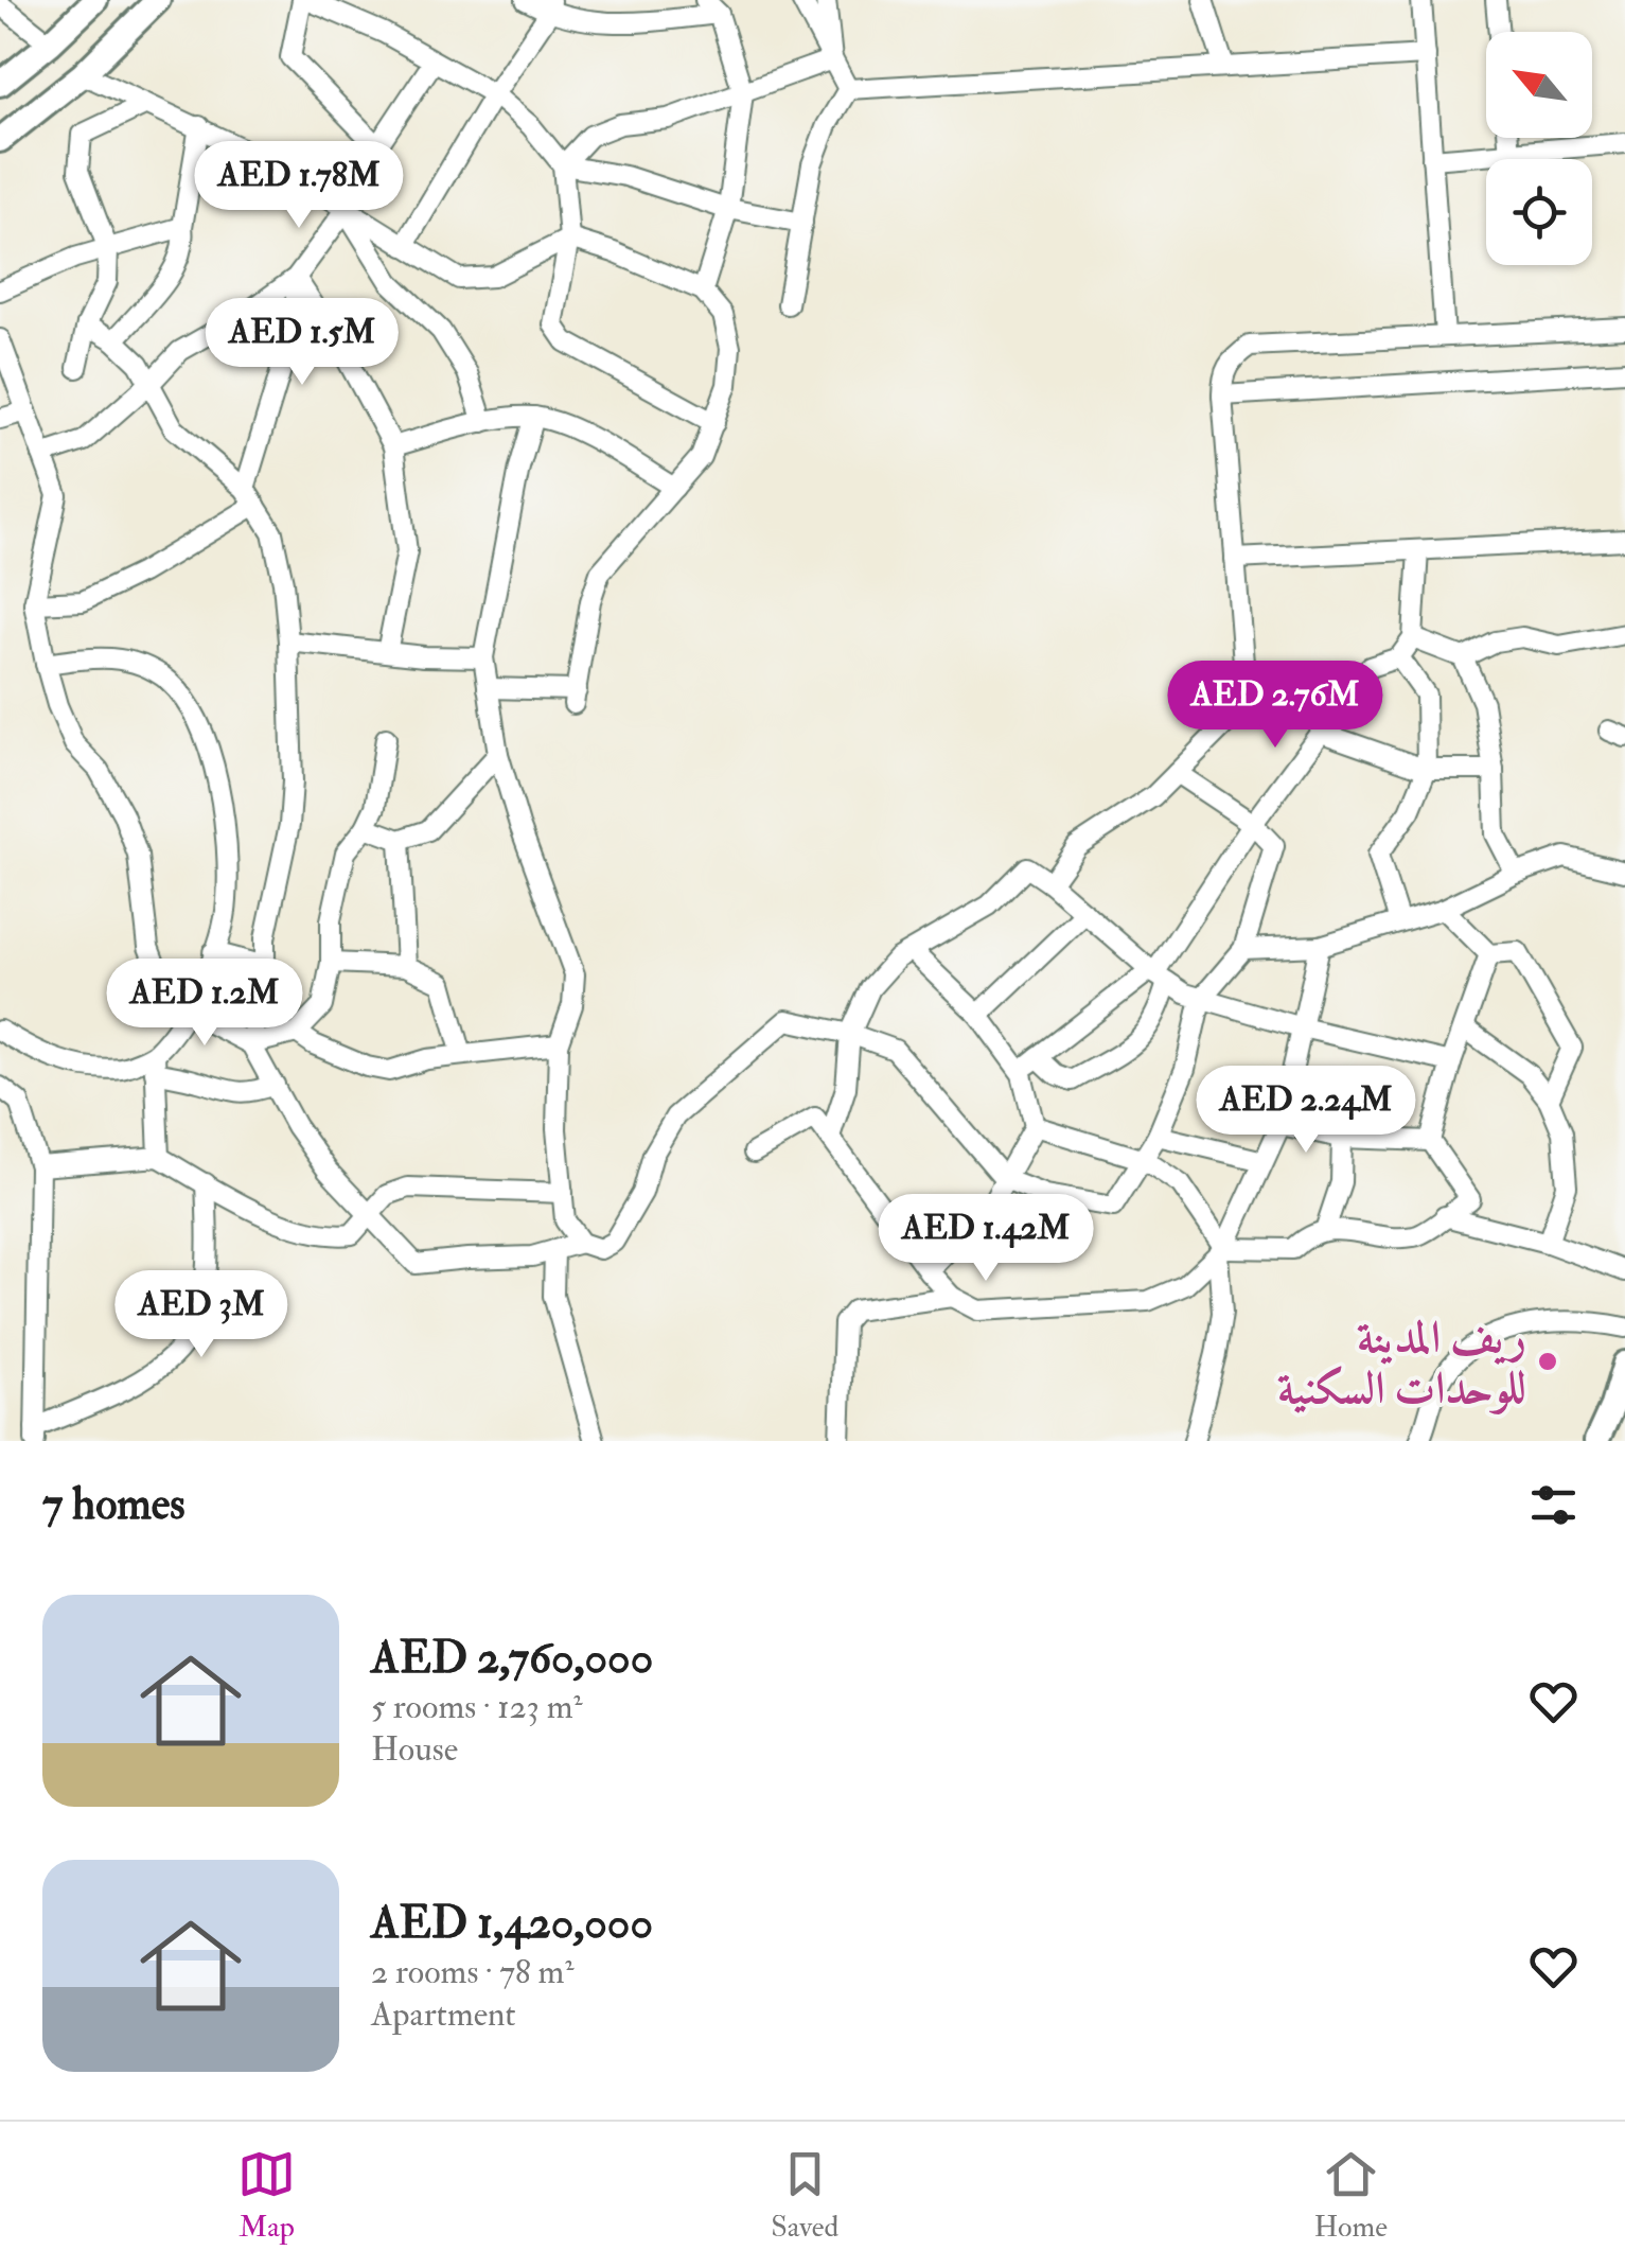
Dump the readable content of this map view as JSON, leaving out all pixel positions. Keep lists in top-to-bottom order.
{
  "places": ["ريف المدينة للوحدات السكنية"],
  "north": "top left",
  "page": {
    "price": [
      "AED 1.78M",
      "AED 1.5M",
      "AED 2.76M",
      "AED 1.2M",
      "AED 2.24M",
      "AED 1.42M",
      "AED 3M"
    ],
    "heading": "7 homes",
    "list": [
      {
        "name": "AED 2,760,000",
        "note": "5 rooms · 123 m² · House"
      },
      {
        "name": "AED 1,420,000",
        "note": "2 rooms · 78 m² · Apartment"
      }
    ],
    "tabs": ["Map", "Saved", "Home"]
  }
}
